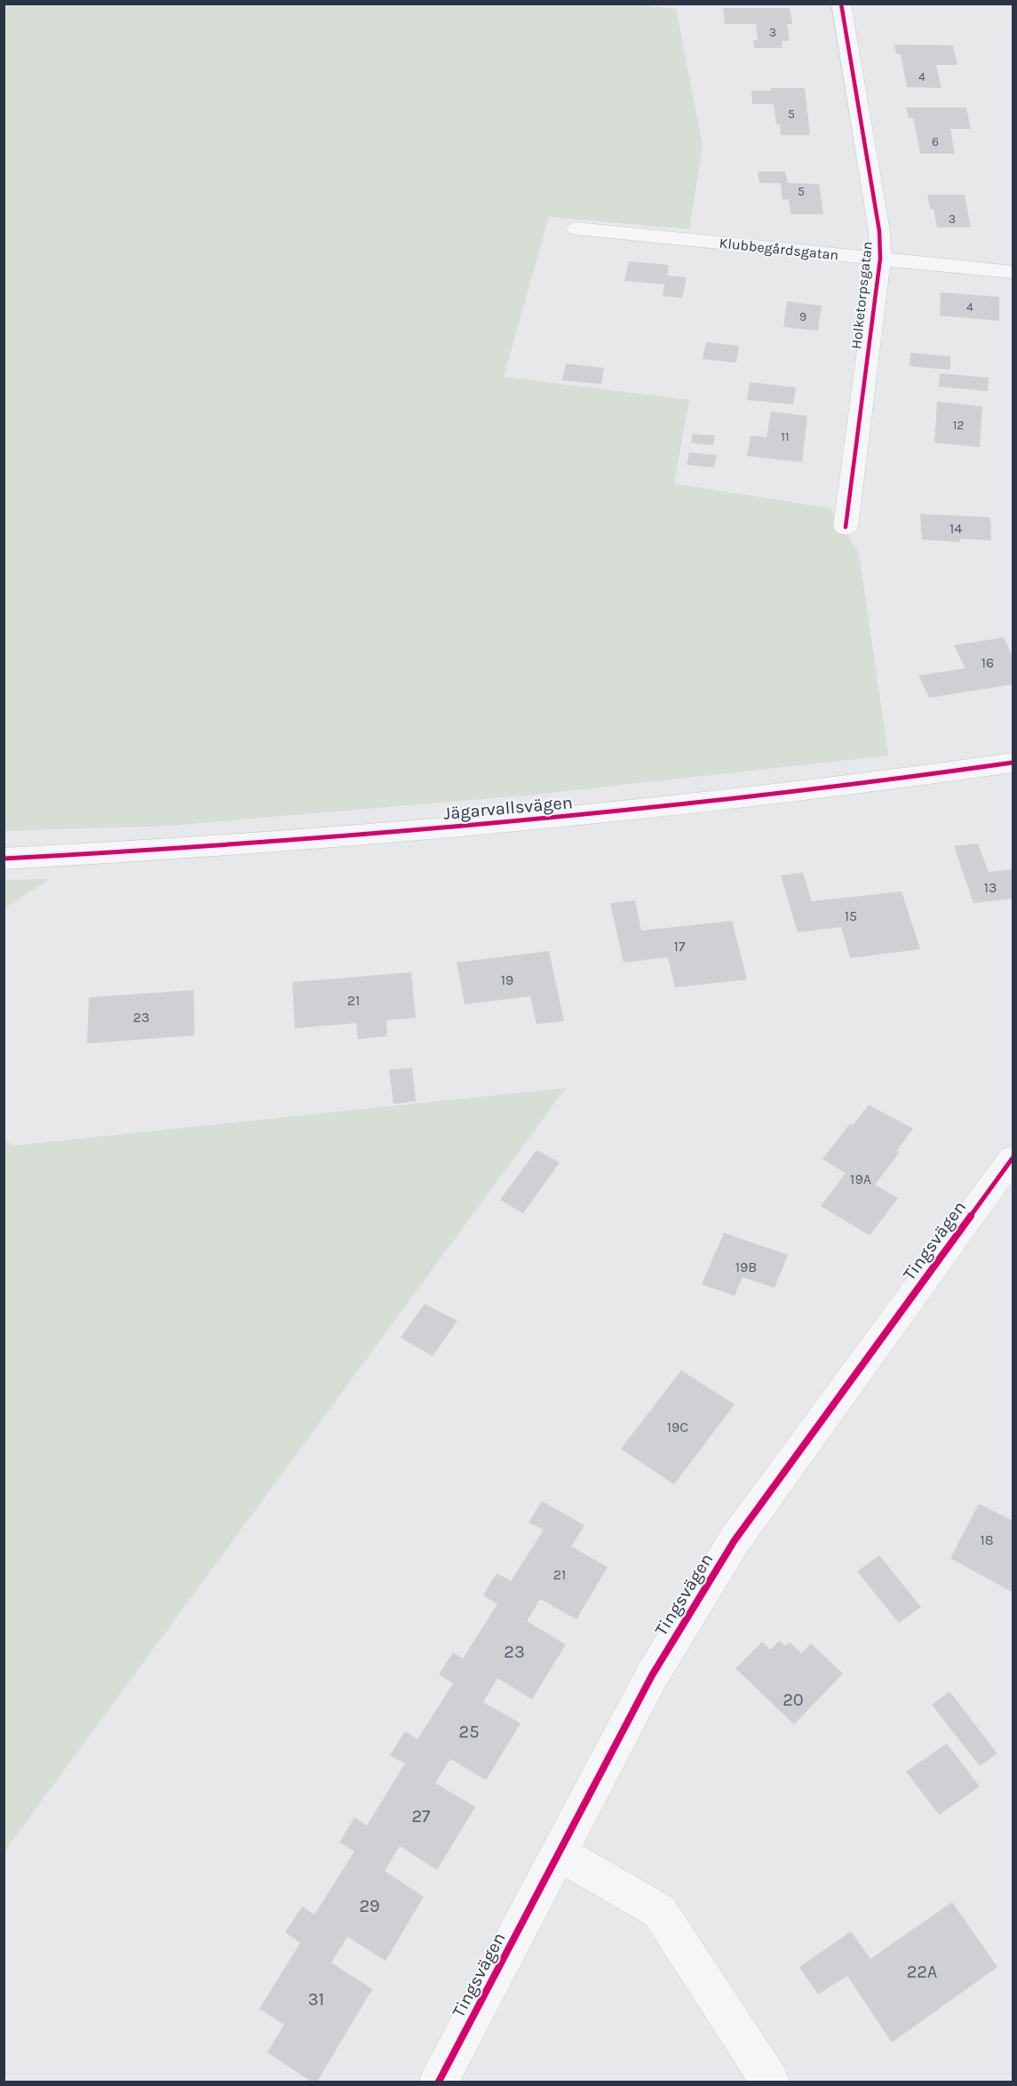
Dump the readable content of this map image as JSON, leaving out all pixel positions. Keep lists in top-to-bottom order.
{
  "streets": {
    "street": [
      "Klubbegårdsgatan",
      "Holketorpsgatan",
      "Jägarvallsvägen",
      "Tingsvägen"
    ]
  },
  "crossings": [
    ["Klubbegårdsgatan", "Holketorpsgatan"]
  ],
  "house_numbers": [
    "3",
    "4",
    "5",
    "6",
    "5",
    "3",
    "4",
    "9",
    "12",
    "11",
    "14",
    "16",
    "13",
    "15",
    "17",
    "19",
    "21",
    "23",
    "19A",
    "19B",
    "19C",
    "18",
    "21",
    "23",
    "20",
    "25",
    "27",
    "29",
    "22A",
    "31"
  ]
}
